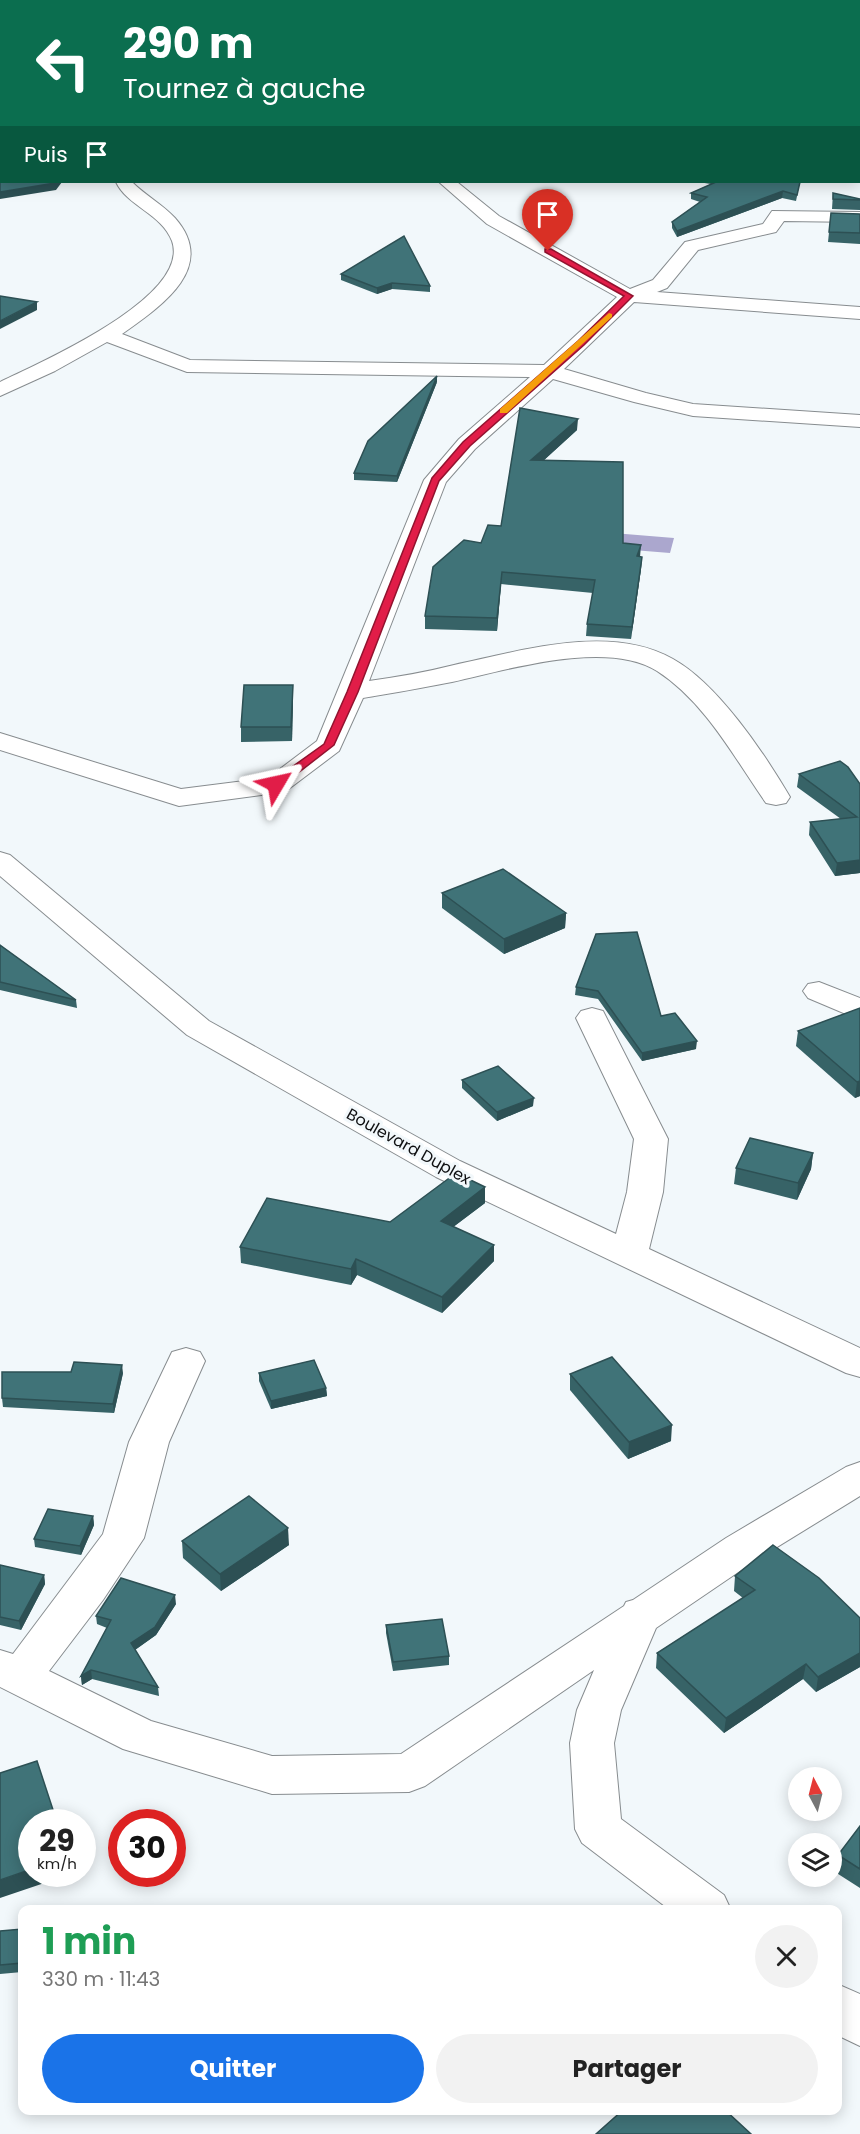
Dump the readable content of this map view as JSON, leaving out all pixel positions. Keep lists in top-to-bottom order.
{
  "streets": {
    "street": ["Boulevard Duplex"]
  },
  "north": "top",
  "page": {
    "turn": ["290 m", "Tournez à gauche"],
    "then": "Puis",
    "speed": "29 km/h",
    "limit": "30",
    "heading": ["1 min", "330 m · 11:43"],
    "buttons": ["Quitter", "Partager"]
  }
}
